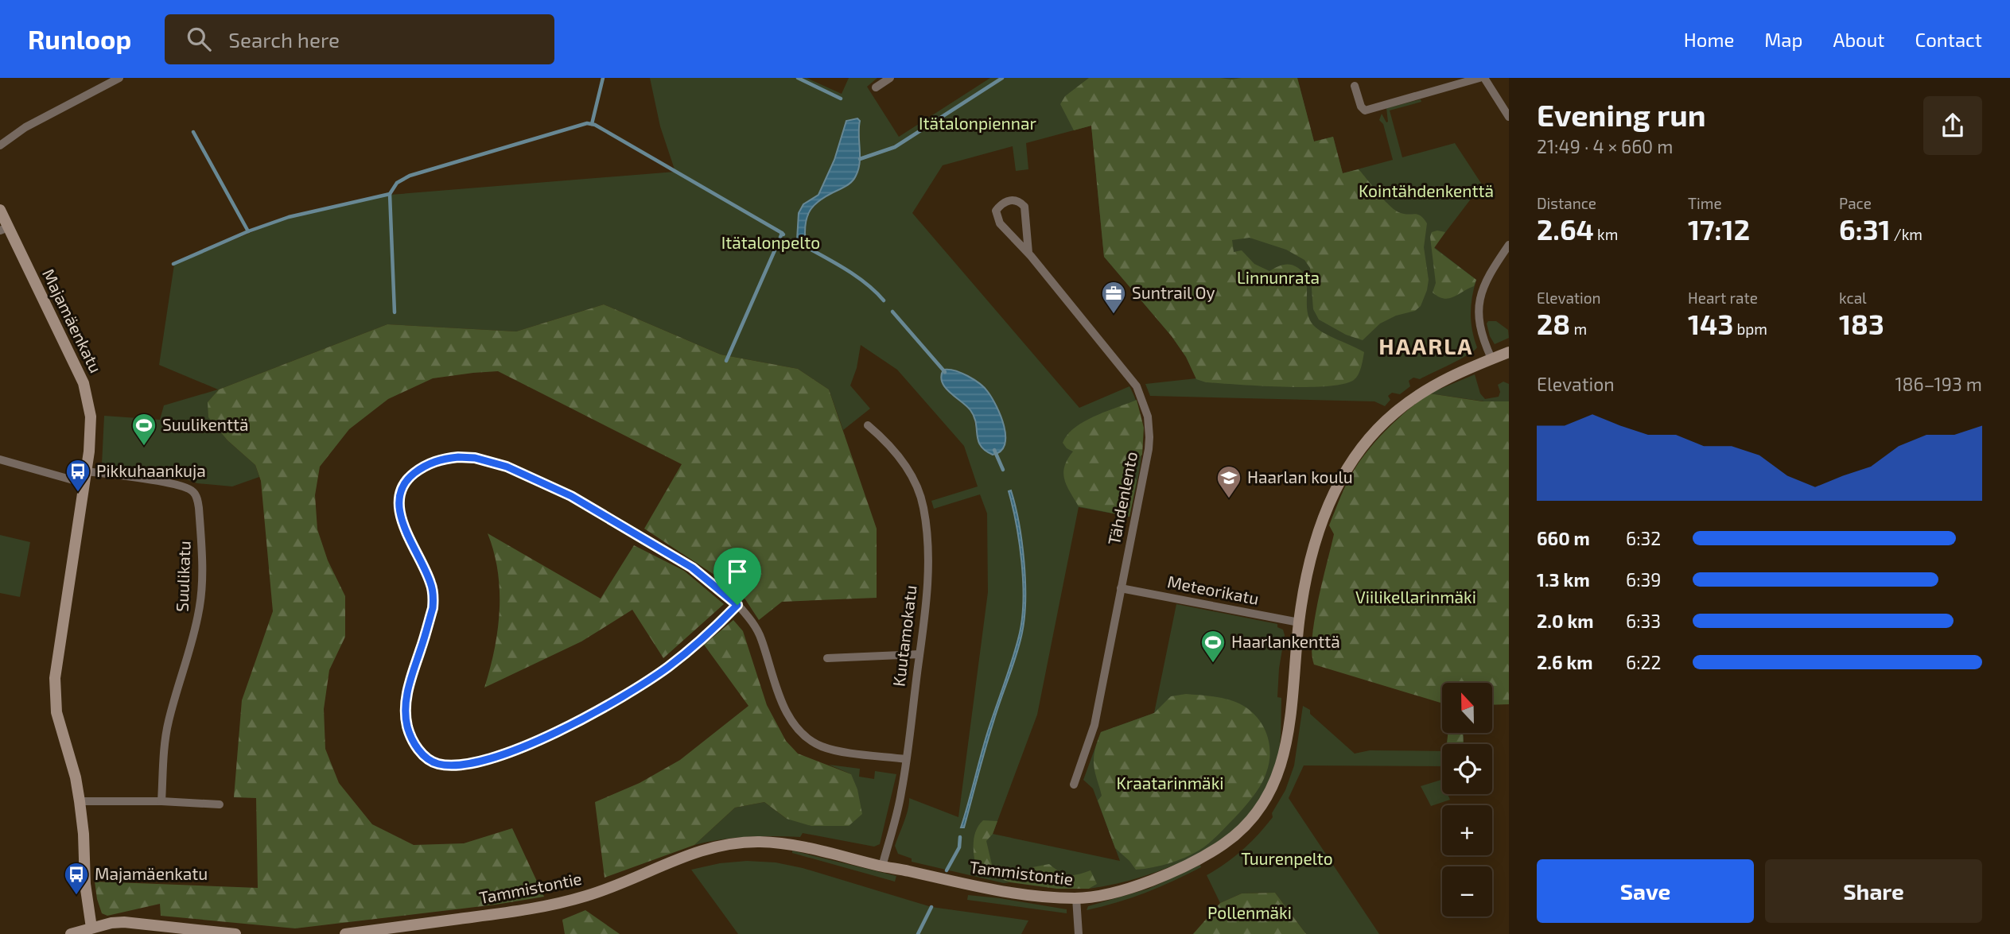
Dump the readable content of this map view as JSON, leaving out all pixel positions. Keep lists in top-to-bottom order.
{
  "streets": {
    "street": [
      "Majamäenkatu",
      "Tähdenlento",
      "Suulikatu",
      "Meteorikatu",
      "Kuutamokatu",
      "Tammistontie"
    ]
  },
  "crossings": [
    ["Majamäenkatu", "Suulikatu"],
    ["Tähdenlento", "Meteorikatu"],
    ["Meteorikatu", "Tammistontie"],
    ["Kuutamokatu", "Tammistontie"]
  ],
  "districts": ["HAARLA"],
  "parks": [
    "Itätalonpiennar",
    "Kointähdenkenttä",
    "Itätalonpelto",
    "Linnunrata",
    "Viilikellarinmäki",
    "Kraatarinmäki",
    "Tuurenpelto",
    "Pollenmäki"
  ],
  "places": {
    "office": ["Suntrail Oy"],
    "sports": ["Suulikenttä", "Haarlankenttä"],
    "bus stop": ["Pikkuhaankuja", "Majamäenkatu"],
    "school or university": ["Haarlan koulu"]
  },
  "north": "top",
  "page": {
    "header": "Runloop",
    "search": "Search here",
    "nav": [
      "Home",
      "Map",
      "About",
      "Contact"
    ],
    "heading": ["Evening run", "21:49 · 4 × 660 m"],
    "stats": [
      ["Distance", "2.64 km"],
      ["Time", "17:12"],
      ["Pace", "6:31 /km"],
      ["Elevation", "28 m"],
      ["Heart rate", "143 bpm"],
      ["kcal", "183"]
    ],
    "chart": ["Elevation", "186–193 m"],
    "list": [
      {
        "name": "660 m",
        "note": "6:32"
      },
      {
        "name": "1.3 km",
        "note": "6:39"
      },
      {
        "name": "2.0 km",
        "note": "6:33"
      },
      {
        "name": "2.6 km",
        "note": "6:22"
      }
    ],
    "map_buttons": ["+", "−"],
    "buttons": ["Save", "Share"]
  }
}
